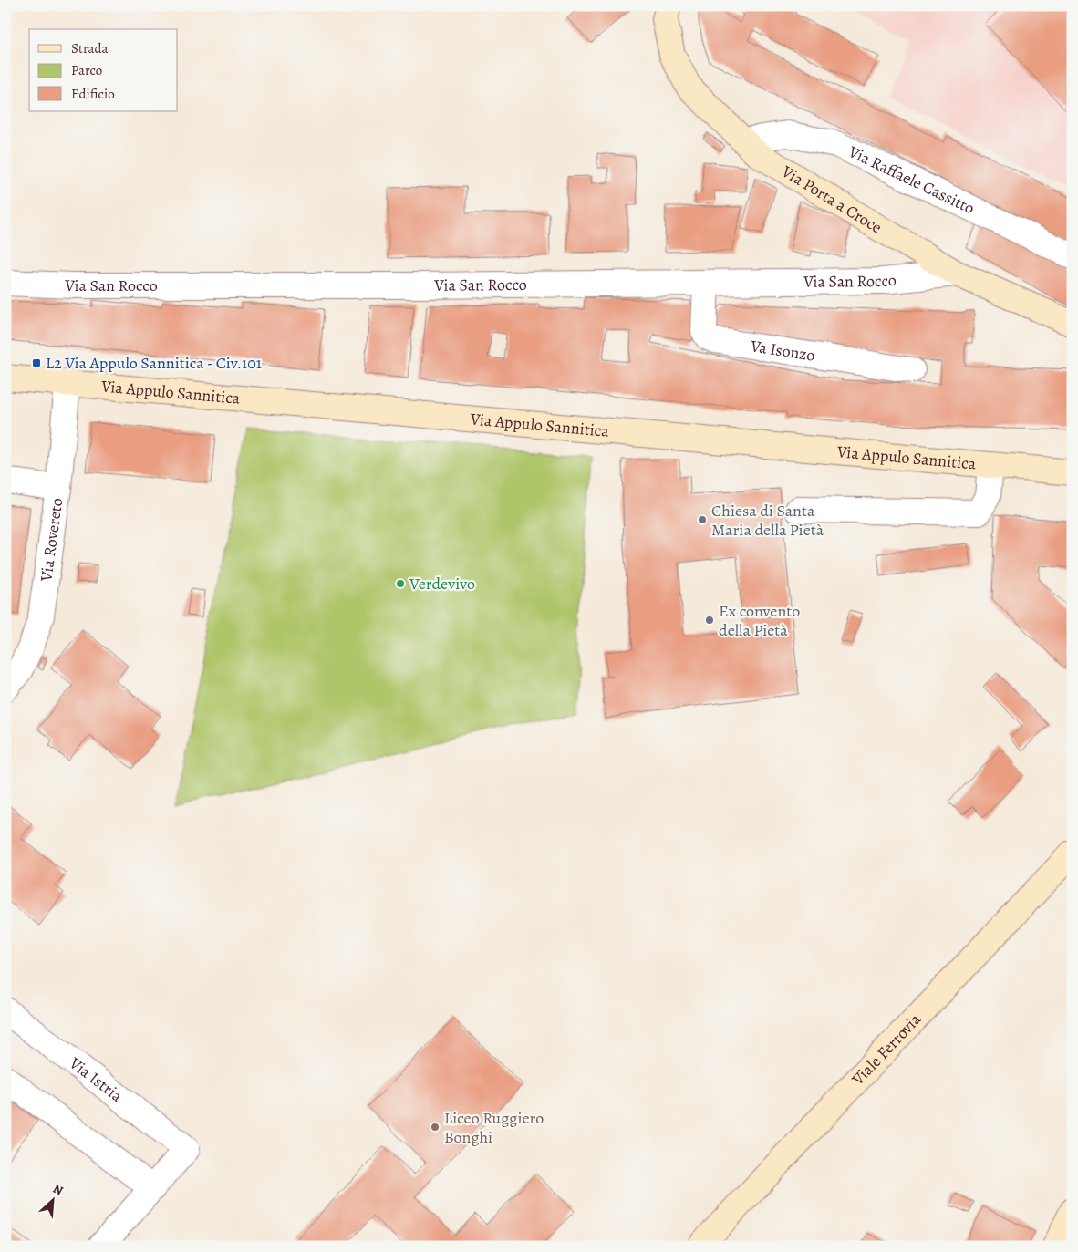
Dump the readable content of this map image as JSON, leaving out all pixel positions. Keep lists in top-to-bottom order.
{
  "streets": {
    "main road": ["Via Porta a Croce", "Via Appulo Sannitica", "Viale Ferrovia"],
    "street": [
      "Via Raffaele Cassitto",
      "Via San Rocco",
      "Va Isonzo",
      "Via Rovereto",
      "Via Istria"
    ]
  },
  "crossings": [
    ["Via Raffaele Cassitto", "Via Porta a Croce"],
    ["Via Porta a Croce", "Via San Rocco"],
    ["Via San Rocco", "Va Isonzo"],
    ["Via Appulo Sannitica", "Via Rovereto"]
  ],
  "places": {
    "transit": ["L2 Via Appulo Sannitica - Civ.101"],
    "other": [
      "Chiesa di Santa Maria della Pietà",
      "Verdevivo",
      "Ex convento della Pietà",
      "Liceo Ruggiero Bonghi"
    ]
  },
  "legend": ["Strada", "Parco", "Edificio"],
  "north": "top right"
}
